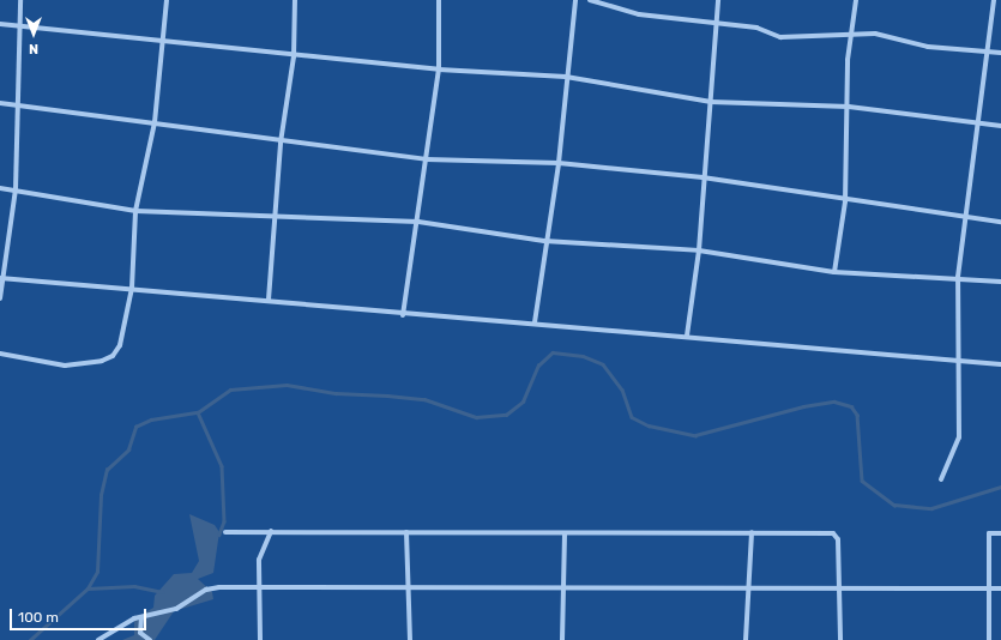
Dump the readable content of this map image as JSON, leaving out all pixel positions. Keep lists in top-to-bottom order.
{
  "scale_bar": "100 m",
  "north": "bottom"
}
